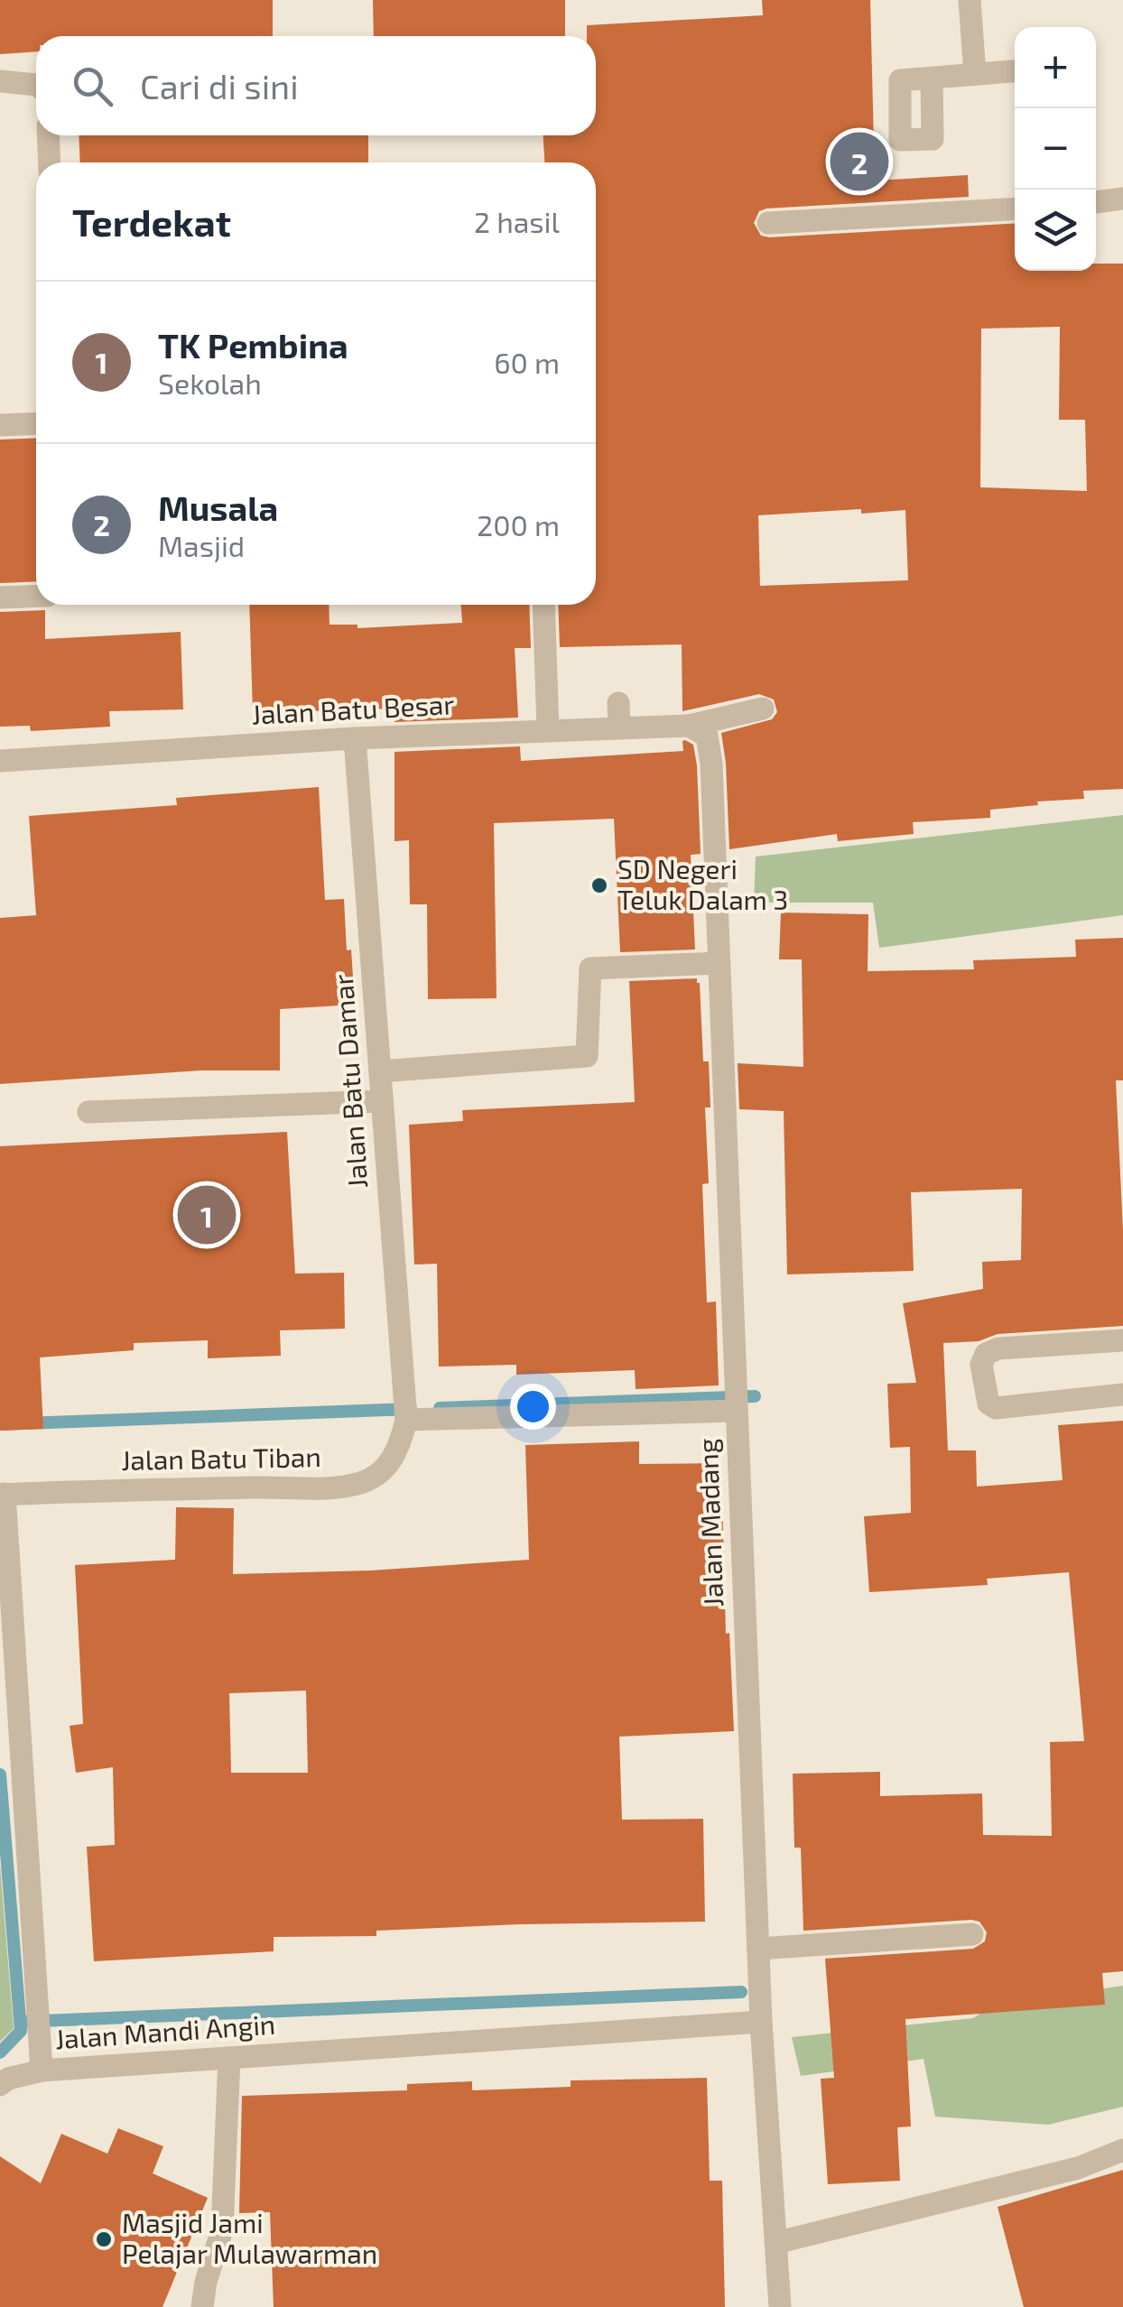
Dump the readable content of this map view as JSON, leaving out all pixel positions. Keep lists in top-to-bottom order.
{
  "streets": {
    "street": [
      "Jalan Batu Besar",
      "Jalan Batu Damar",
      "Jalan Batu Tiban",
      "Jalan Madang",
      "Jalan Mandi Angin"
    ]
  },
  "crossings": [
    ["Jalan Batu Besar", "Jalan Batu Damar"],
    ["Jalan Batu Besar", "Jalan Madang"],
    ["Jalan Batu Damar", "Jalan Batu Tiban"],
    ["Jalan Batu Tiban", "Jalan Mandi Angin"],
    ["Jalan Madang", "Jalan Mandi Angin"]
  ],
  "places": ["SD Negeri Teluk Dalam 3", "Masjid Jami Pelajar Mulawarman"],
  "page": {
    "map_buttons": ["+", "−"],
    "search": "Cari di sini",
    "pins": ["2", "1"],
    "heading": ["Terdekat", "2 hasil"],
    "list": [
      {
        "mark": "1",
        "name": "TK Pembina",
        "note": "Sekolah",
        "value": "60 m"
      },
      {
        "mark": "2",
        "name": "Musala",
        "note": "Masjid",
        "value": "200 m"
      }
    ]
  }
}
